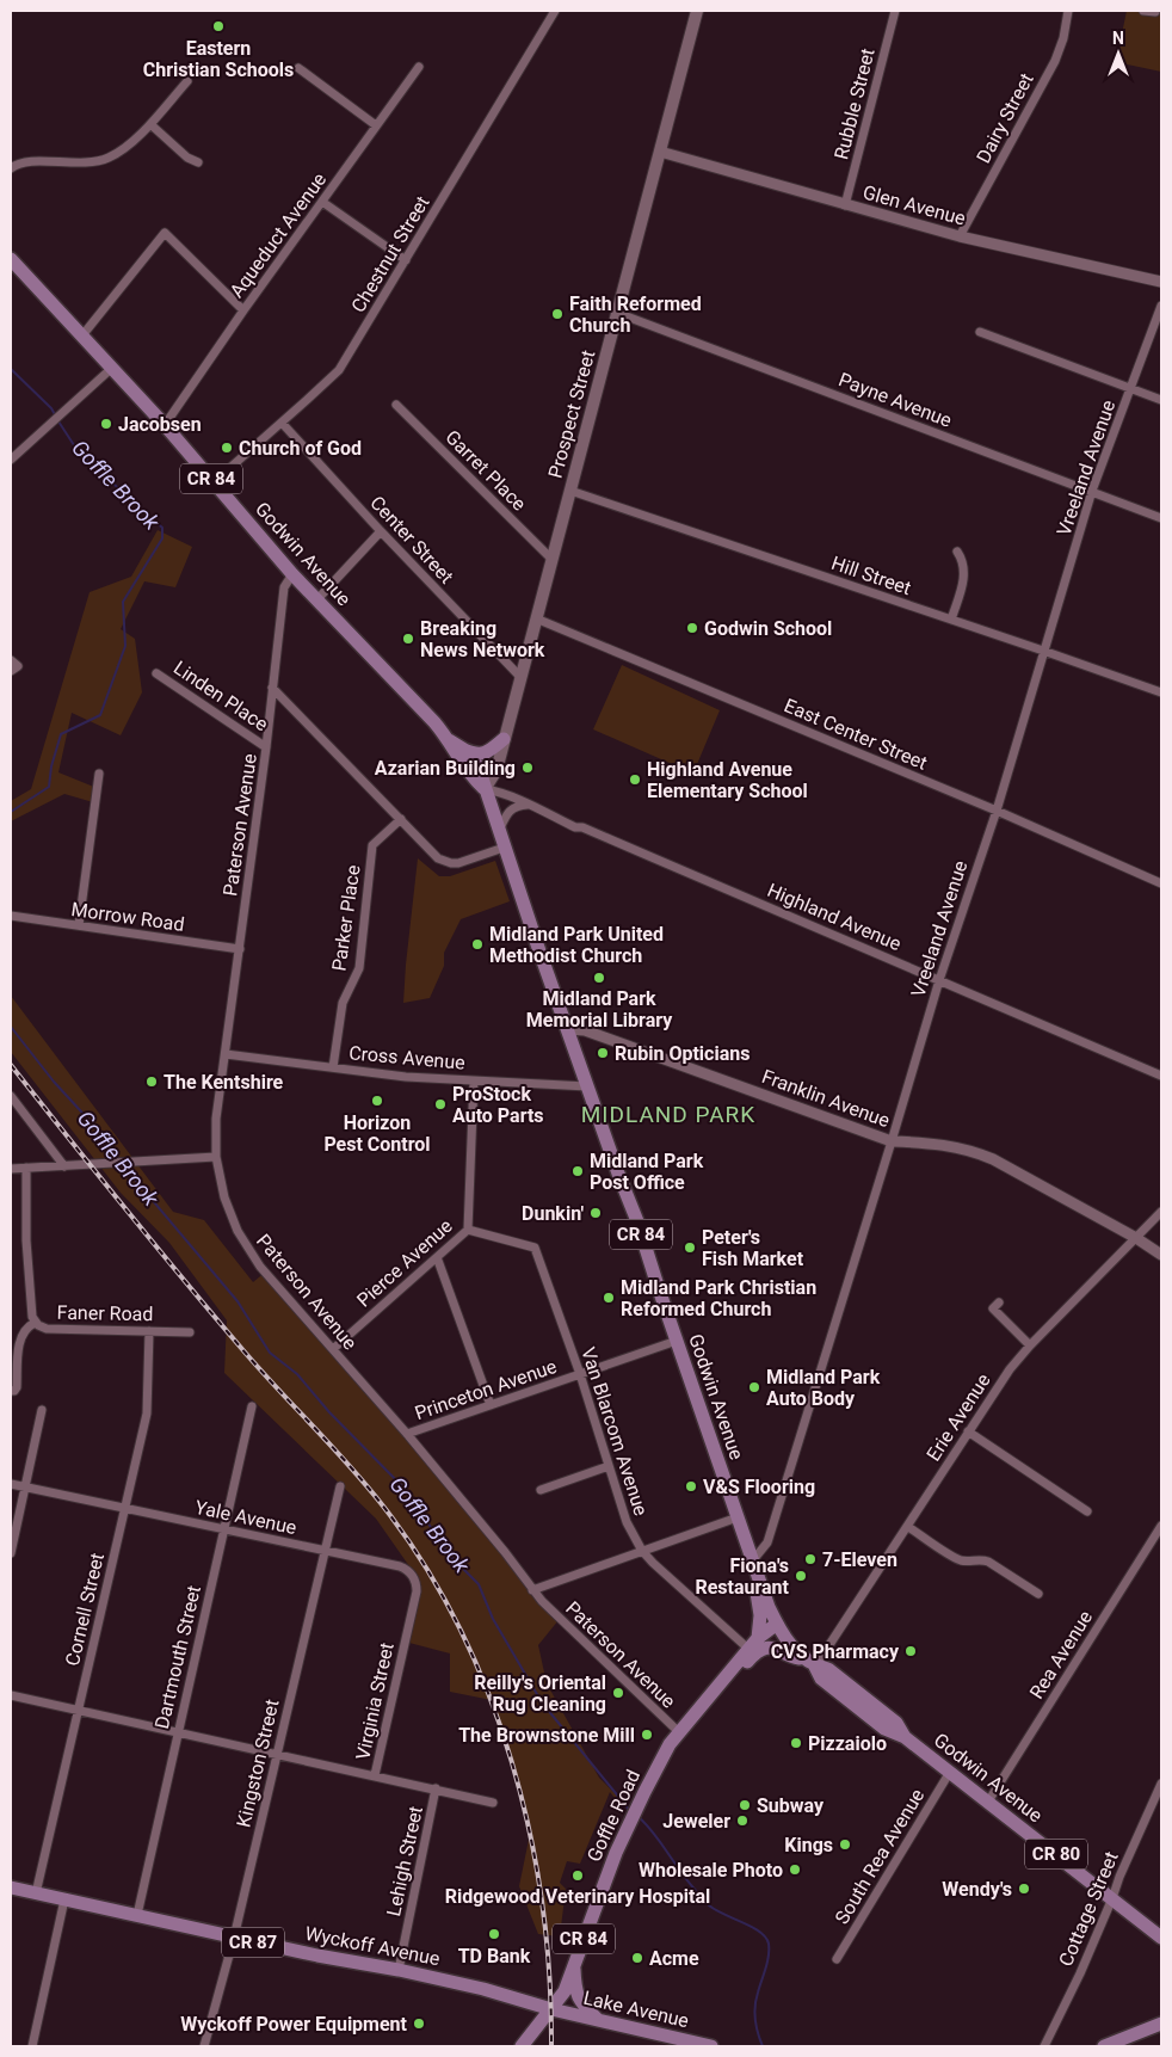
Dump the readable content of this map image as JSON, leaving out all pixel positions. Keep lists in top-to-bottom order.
{
  "streets": {
    "main road": [
      "Prospect Street",
      "CR 84",
      "Godwin Avenue",
      "Goffle Road",
      "CR 80",
      "CR 87",
      "Wyckoff Avenue",
      "Lake Avenue"
    ],
    "street": [
      "Rubble Street",
      "Dairy Street",
      "Glen Avenue",
      "Aqueduct Avenue",
      "Chestnut Street",
      "Payne Avenue",
      "Vreeland Avenue",
      "Garret Place",
      "Center Street",
      "Hill Street",
      "Linden Place",
      "East Center Street",
      "Paterson Avenue",
      "Morrow Road",
      "Highland Avenue",
      "Parker Place",
      "Cross Avenue",
      "Franklin Avenue",
      "Pierce Avenue",
      "Faner Road",
      "Princeton Avenue",
      "Erie Avenue",
      "Van Blarcom Avenue",
      "Yale Avenue",
      "Cornell Street",
      "Rea Avenue",
      "Dartmouth Street",
      "Virginia Street",
      "Kingston Street",
      "South Rea Avenue",
      "Lehigh Street",
      "Cottage Street"
    ]
  },
  "crossings": [
    ["Rubble Street", "Glen Avenue"],
    ["Dairy Street", "Glen Avenue"],
    ["Glen Avenue", "Prospect Street"],
    ["Aqueduct Avenue", "Godwin Avenue"],
    ["Chestnut Street", "Center Street"],
    ["Chestnut Street", "Godwin Avenue"],
    ["Payne Avenue", "Prospect Street"],
    ["Payne Avenue", "Vreeland Avenue"],
    ["Prospect Street", "Garret Place"],
    ["Prospect Street", "Center Street"],
    ["Prospect Street", "Godwin Avenue"],
    ["Prospect Street", "Hill Street"],
    ["Prospect Street", "East Center Street"],
    ["Prospect Street", "Highland Avenue"],
    ["Vreeland Avenue", "Godwin Avenue"],
    ["Vreeland Avenue", "Hill Street"],
    ["Vreeland Avenue", "East Center Street"],
    ["Vreeland Avenue", "Highland Avenue"],
    ["Vreeland Avenue", "Franklin Avenue"],
    ["Godwin Avenue", "Paterson Avenue"],
    ["Godwin Avenue", "Highland Avenue"],
    ["Godwin Avenue", "Cross Avenue"],
    ["Godwin Avenue", "Franklin Avenue"],
    ["Godwin Avenue", "Princeton Avenue"],
    ["Godwin Avenue", "Erie Avenue"],
    ["Godwin Avenue", "Rea Avenue"],
    ["Godwin Avenue", "Goffle Road"],
    ["Godwin Avenue", "South Rea Avenue"],
    ["Godwin Avenue", "Cottage Street"],
    ["Linden Place", "Paterson Avenue"],
    ["Paterson Avenue", "Morrow Road"],
    ["Paterson Avenue", "Cross Avenue"],
    ["Paterson Avenue", "Pierce Avenue"],
    ["Paterson Avenue", "Princeton Avenue"],
    ["Paterson Avenue", "Goffle Road"],
    ["Parker Place", "Cross Avenue"],
    ["Cross Avenue", "Pierce Avenue"],
    ["Franklin Avenue", "Erie Avenue"],
    ["Pierce Avenue", "Van Blarcom Avenue"],
    ["Faner Road", "Cornell Street"],
    ["Princeton Avenue", "Van Blarcom Avenue"],
    ["Van Blarcom Avenue", "Goffle Road"],
    ["Yale Avenue", "Cornell Street"],
    ["Yale Avenue", "Dartmouth Street"],
    ["Yale Avenue", "Virginia Street"],
    ["Yale Avenue", "Kingston Street"],
    ["Cornell Street", "Wyckoff Avenue"],
    ["Dartmouth Street", "Wyckoff Avenue"],
    ["Kingston Street", "Wyckoff Avenue"],
    ["Goffle Road", "Wyckoff Avenue"],
    ["Goffle Road", "Lake Avenue"],
    ["Lehigh Street", "Wyckoff Avenue"],
    ["Wyckoff Avenue", "Lake Avenue"]
  ],
  "districts": ["MIDLAND PARK"],
  "water": ["Goffle Brook"],
  "places": [
    "Eastern Christian Schools",
    "Faith Reformed Church",
    "Jacobsen",
    "Church of God",
    "Godwin School",
    "Breaking News Network",
    "Azarian Building",
    "Highland Avenue Elementary School",
    "Midland Park United Methodist Church",
    "Midland Park Memorial Library",
    "Rubin Opticians",
    "The Kentshire",
    "Horizon Pest Control",
    "ProStock Auto Parts",
    "Midland Park Post Office",
    "Dunkin'",
    "Peter's Fish Market",
    "Midland Park Christian Reformed Church",
    "Midland Park Auto Body",
    "V&S Flooring",
    "7-Eleven",
    "Fiona's Restaurant",
    "CVS Pharmacy",
    "Reilly's Oriental Rug Cleaning",
    "The Brownstone Mill",
    "Pizzaiolo",
    "Subway",
    "Jeweler",
    "Kings",
    "Wholesale Photo",
    "Ridgewood Veterinary Hospital",
    "Wendy's",
    "TD Bank",
    "Acme",
    "Wyckoff Power Equipment"
  ],
  "north": "top"
}
